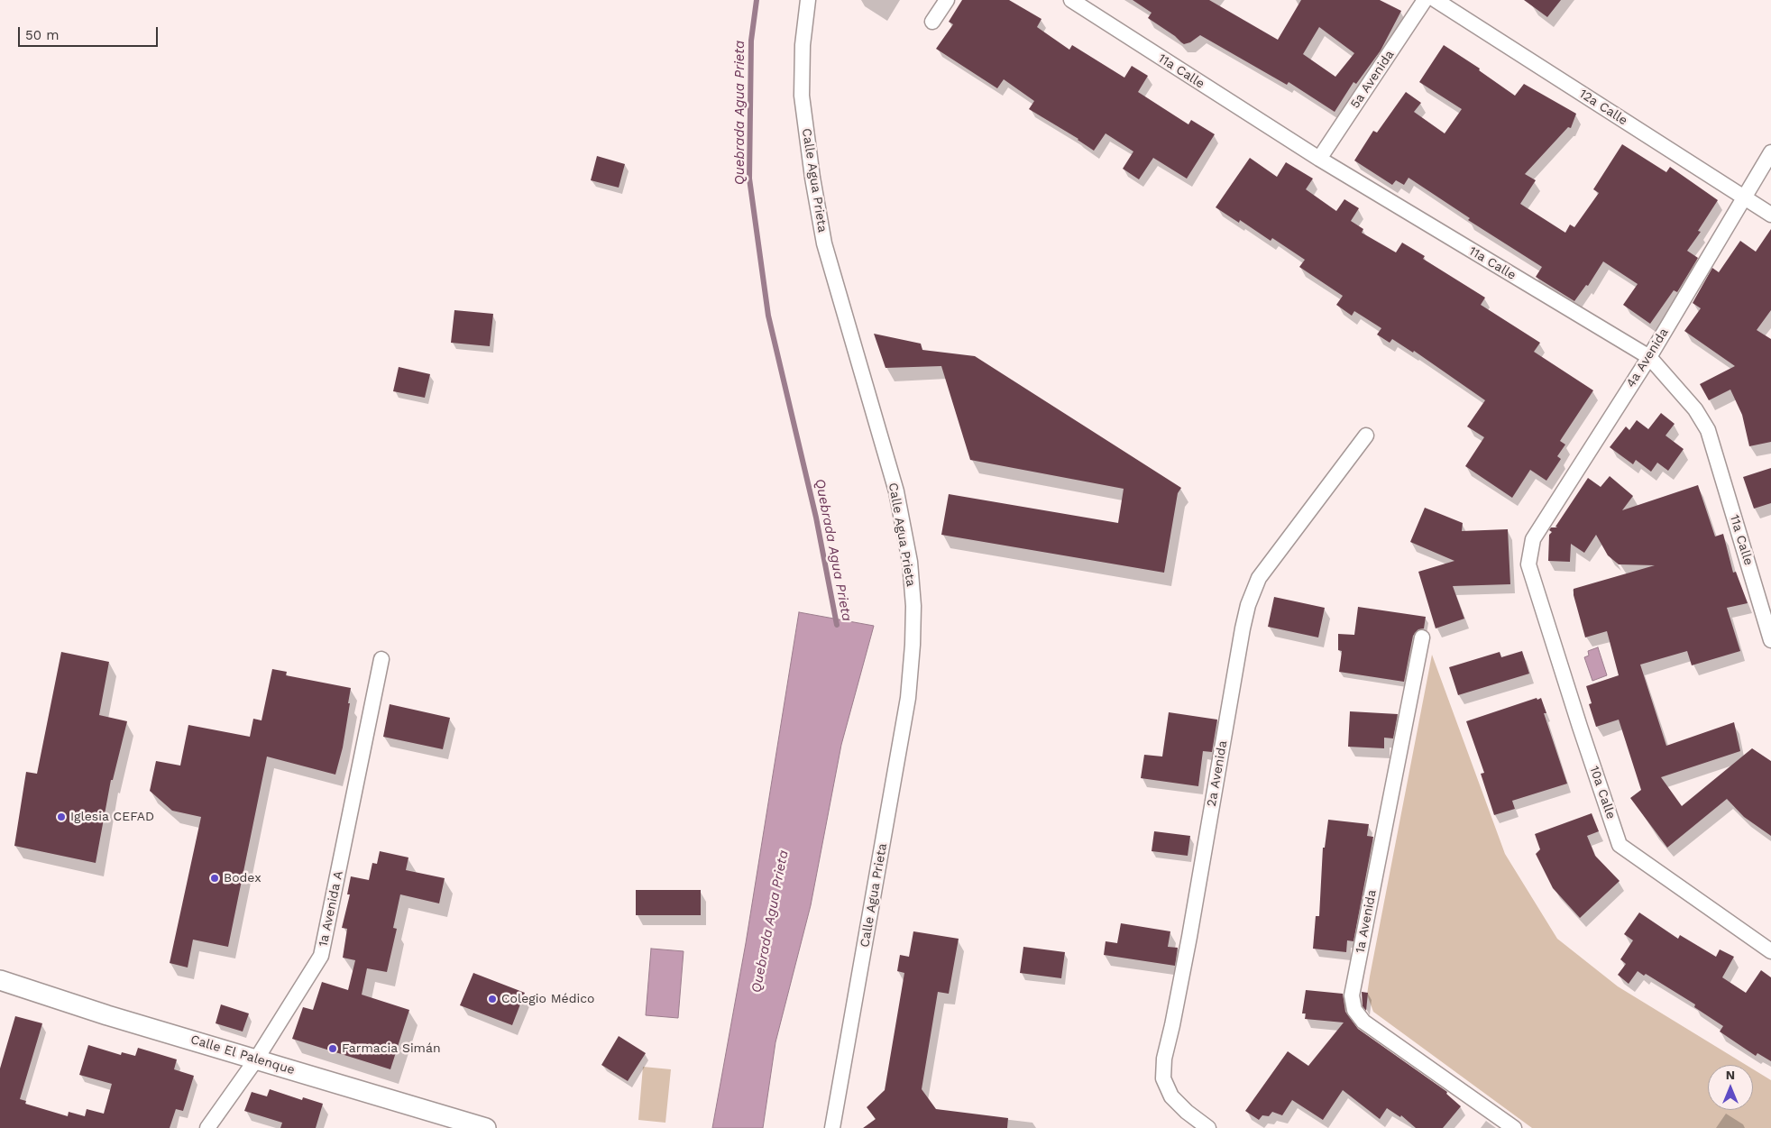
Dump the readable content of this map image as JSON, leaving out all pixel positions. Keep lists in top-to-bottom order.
{
  "streets": {
    "street": [
      "11a Calle",
      "5a Avenida",
      "12a Calle",
      "Calle Agua Prieta",
      "4a Avenida",
      "2a Avenida",
      "10a Calle",
      "1a Avenida A",
      "1a Avenida",
      "Calle El Palenque"
    ]
  },
  "crossings": [
    ["11a Calle", "5a Avenida"],
    ["11a Calle", "4a Avenida"],
    ["12a Calle", "4a Avenida"],
    ["4a Avenida", "10a Calle"],
    ["1a Avenida A", "Calle El Palenque"]
  ],
  "water": ["Quebrada Agua Prieta"],
  "places": [
    "Iglesia CEFAD",
    "Bodex",
    "Colegio Médico",
    "Farmacia Simán"
  ],
  "scale_bar": "50 m",
  "north": "top"
}
